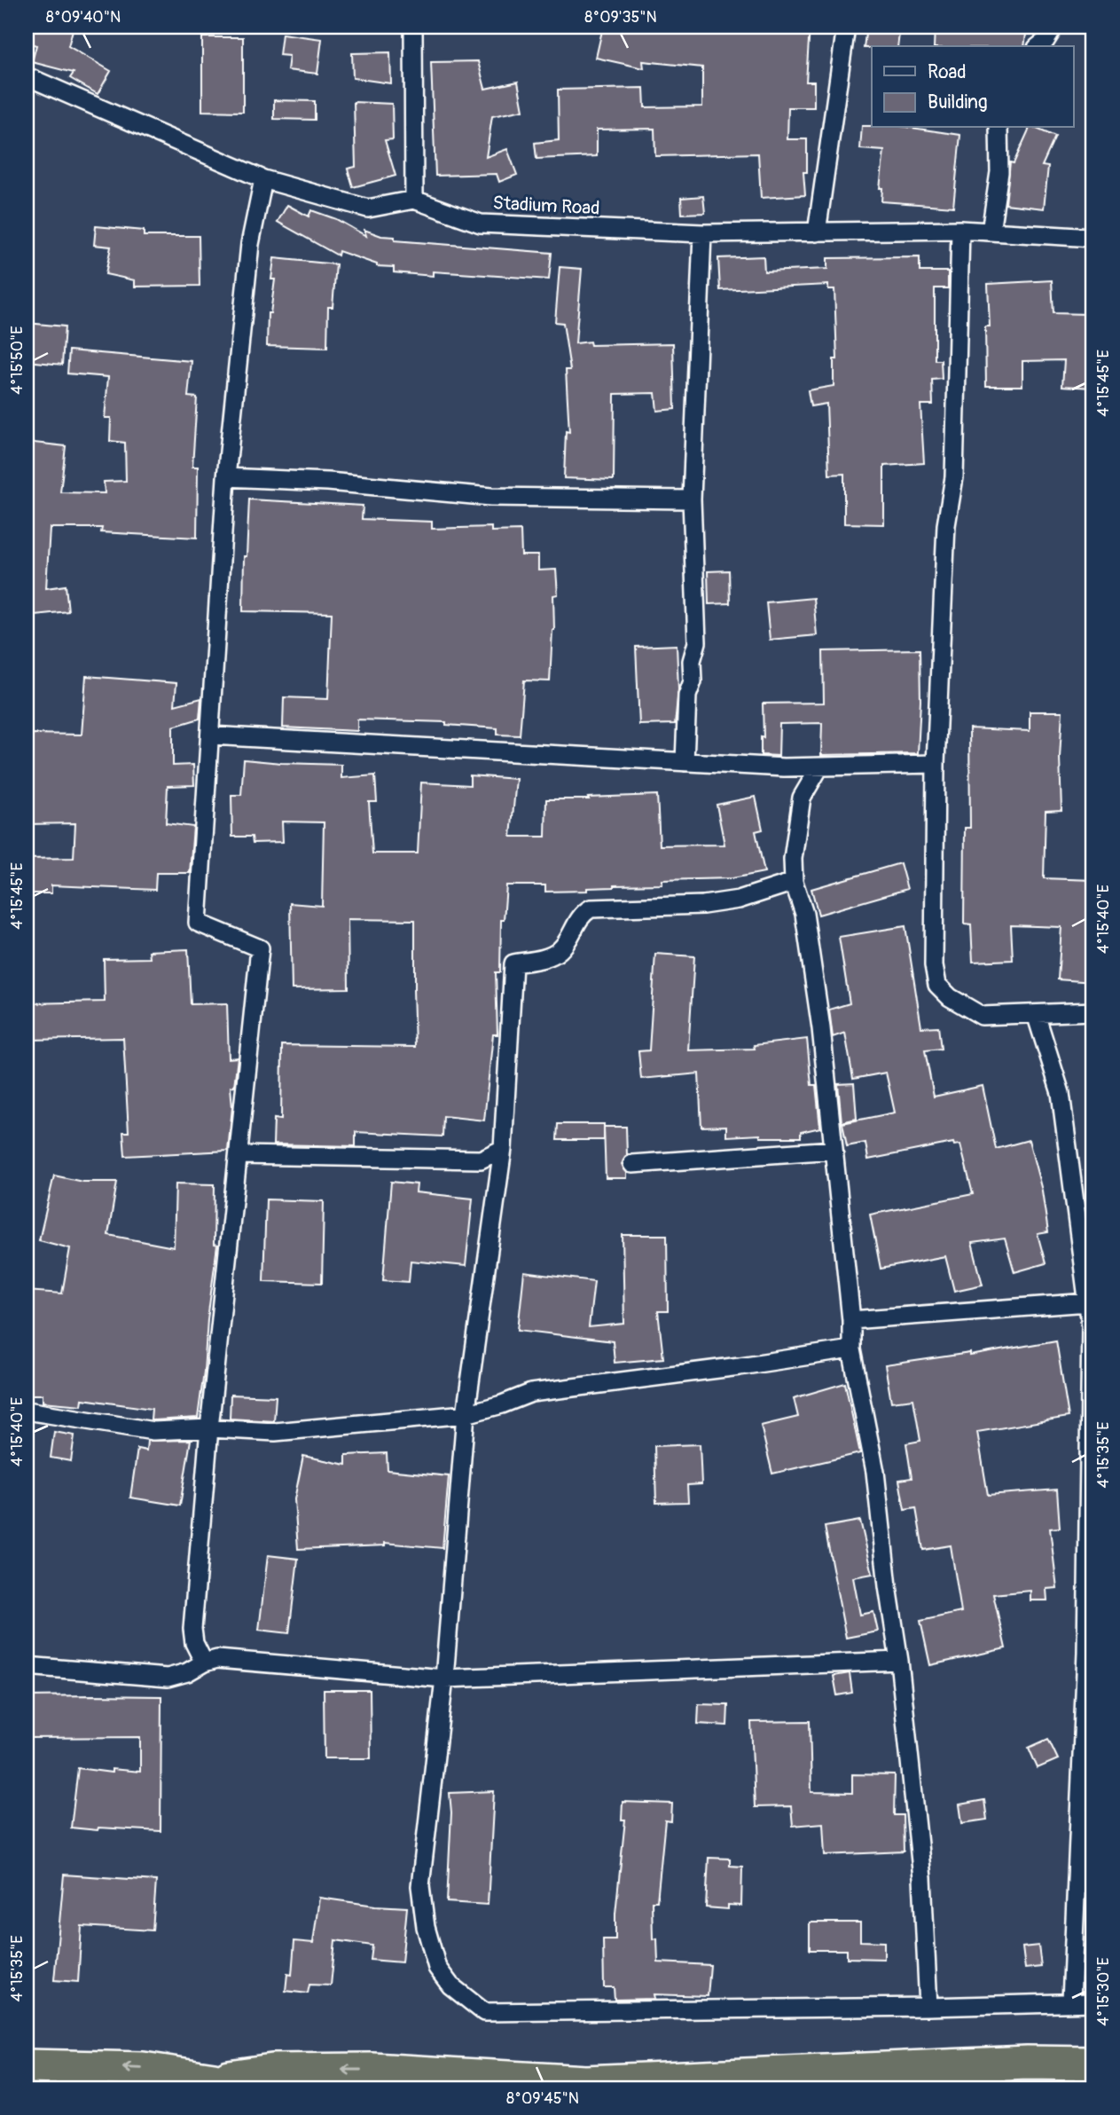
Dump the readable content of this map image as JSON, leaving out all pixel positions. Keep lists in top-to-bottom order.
{
  "streets": {
    "street": ["Stadium Road"]
  },
  "legend": ["Road", "Building"],
  "coordinates": [
    "8°09'40\"N",
    "8°09'35\"N",
    "4°15'50\"E",
    "4°15'45\"E",
    "4°15'40\"E",
    "4°15'35\"E",
    "4°15'30\"E",
    "8°09'45\"N"
  ]
}
